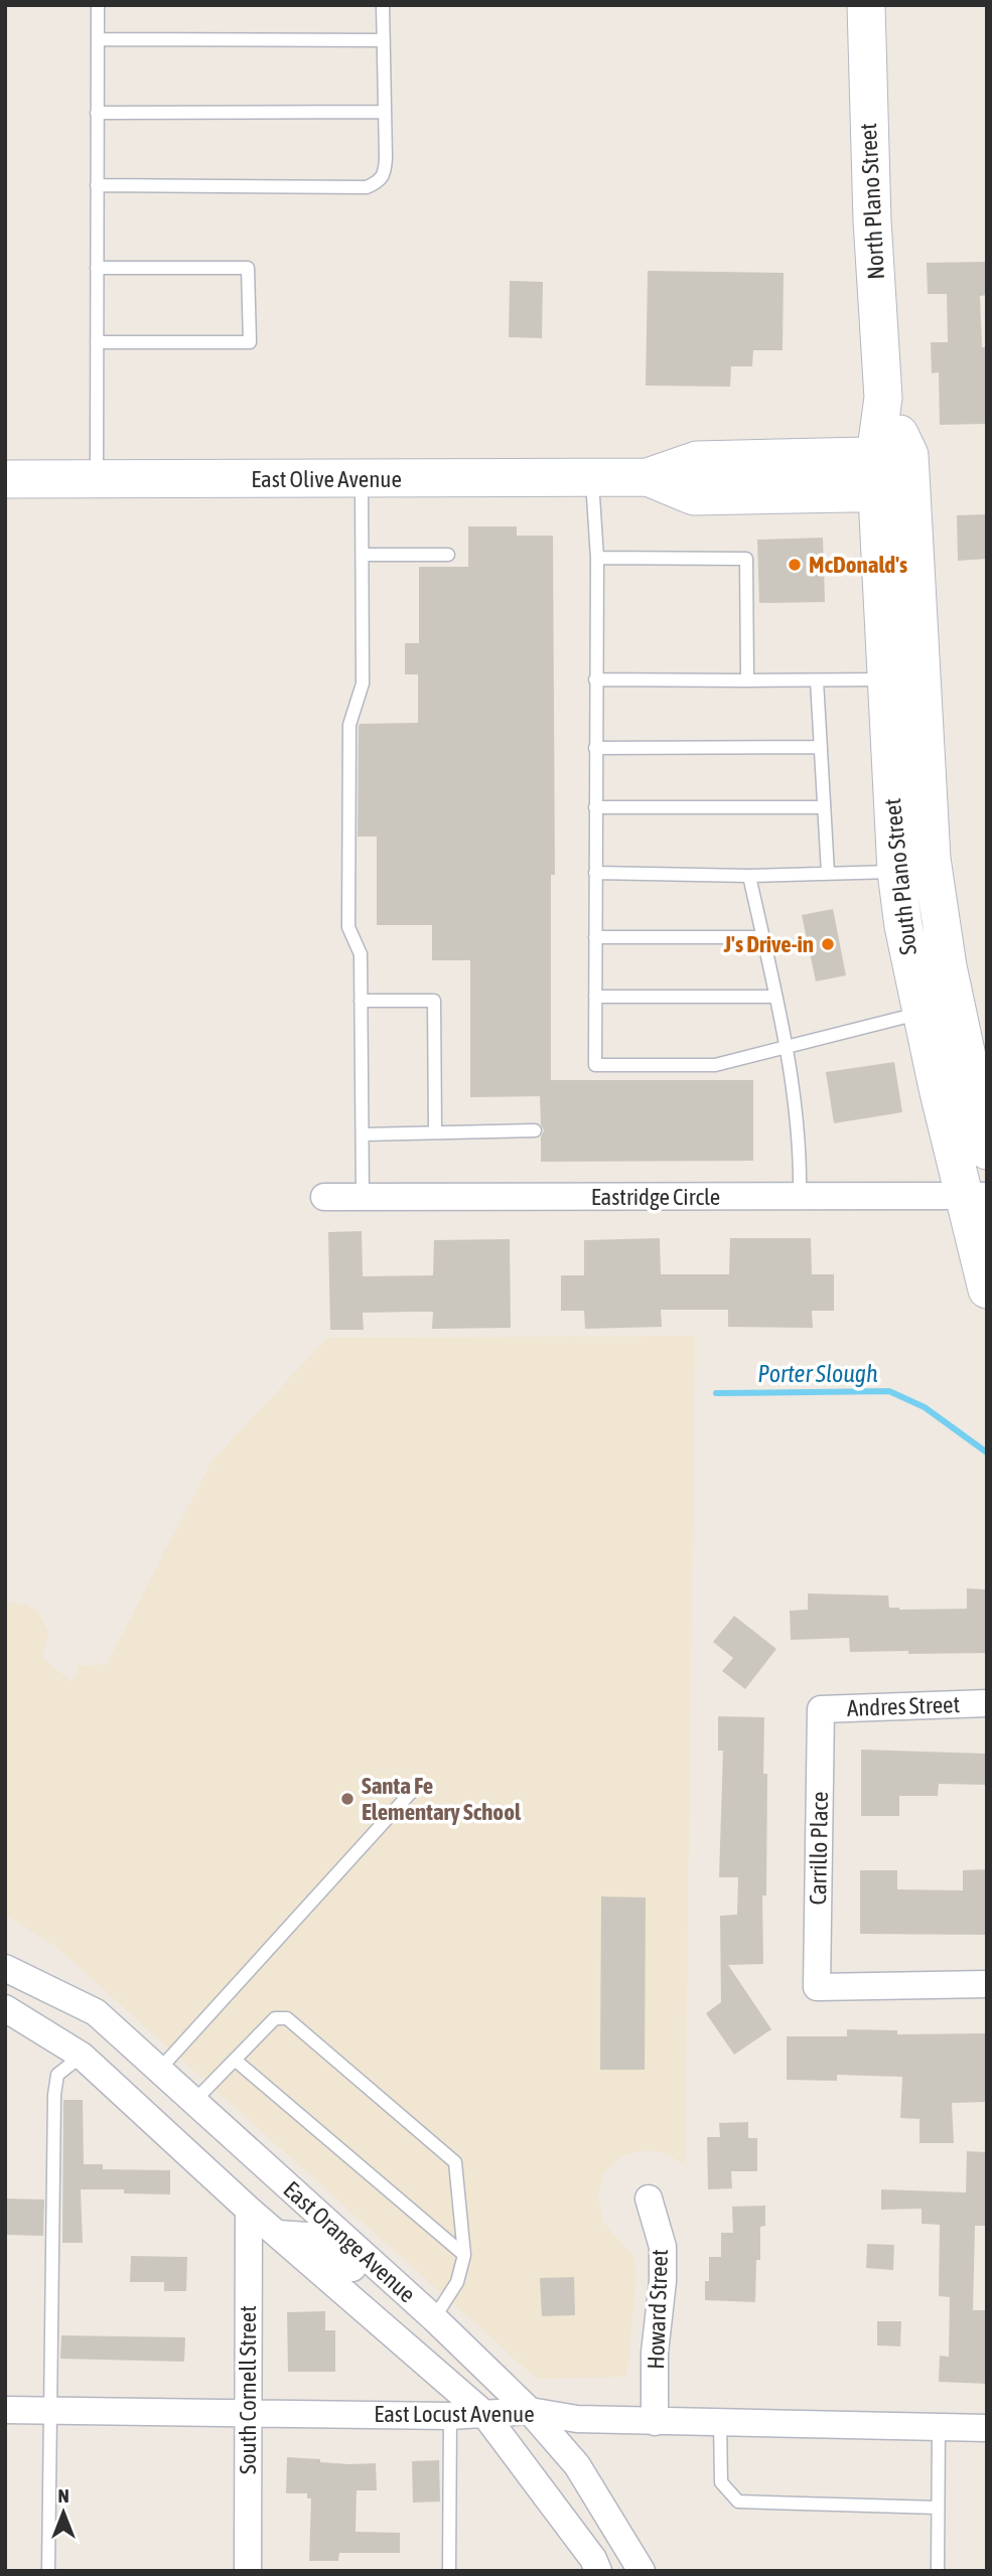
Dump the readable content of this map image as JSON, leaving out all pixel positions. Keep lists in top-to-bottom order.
{
  "streets": {
    "main road": ["North Plano Street", "East Olive Avenue", "South Plano Street"],
    "street": [
      "Eastridge Circle",
      "Andres Street",
      "Carrillo Place",
      "East Orange Avenue",
      "Howard Street",
      "South Cornell Street",
      "East Locust Avenue"
    ]
  },
  "crossings": [
    ["North Plano Street", "East Olive Avenue"],
    ["North Plano Street", "South Plano Street"],
    ["East Olive Avenue", "South Plano Street"],
    ["South Plano Street", "Eastridge Circle"],
    ["Andres Street", "Carrillo Place"],
    ["East Orange Avenue", "South Cornell Street"],
    ["East Orange Avenue", "East Locust Avenue"],
    ["Howard Street", "East Locust Avenue"],
    ["South Cornell Street", "East Locust Avenue"]
  ],
  "water": ["Porter Slough"],
  "places": ["McDonald's", "J's Drive-in", "Santa Fe Elementary School"],
  "north": "top"
}
